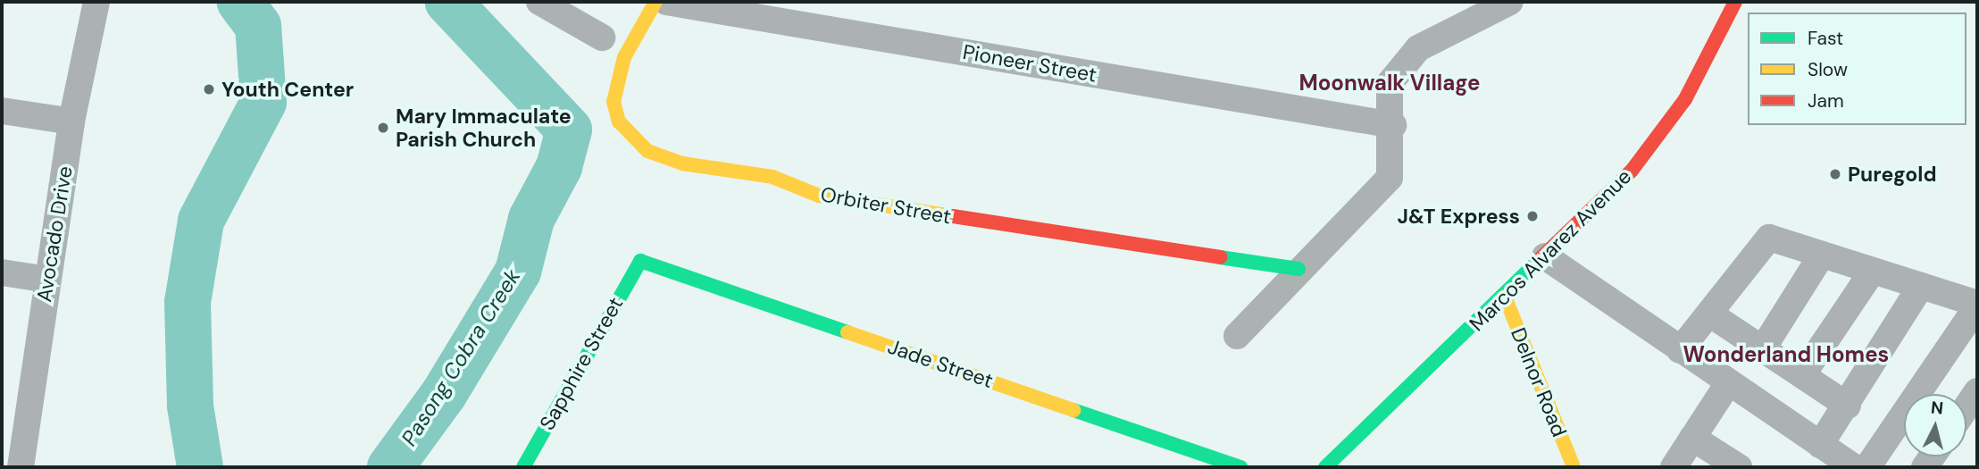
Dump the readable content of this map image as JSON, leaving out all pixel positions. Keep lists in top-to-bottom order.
{
  "streets": {
    "street": [
      "Pioneer Street",
      "Orbiter Street",
      "Avocado Drive",
      "Marcos Alvarez Avenue",
      "Sapphire Street",
      "Jade Street",
      "Delnor Road"
    ]
  },
  "crossings": [
    ["Marcos Alvarez Avenue", "Delnor Road"],
    ["Sapphire Street", "Jade Street"]
  ],
  "districts": ["Moonwalk Village", "Wonderland Homes"],
  "water": ["Pasong Cobra Creek"],
  "places": [
    "Youth Center",
    "Mary Immaculate Parish Church",
    "Puregold",
    "J&T Express"
  ],
  "legend": ["Fast", "Slow", "Jam"],
  "north": "top"
}
